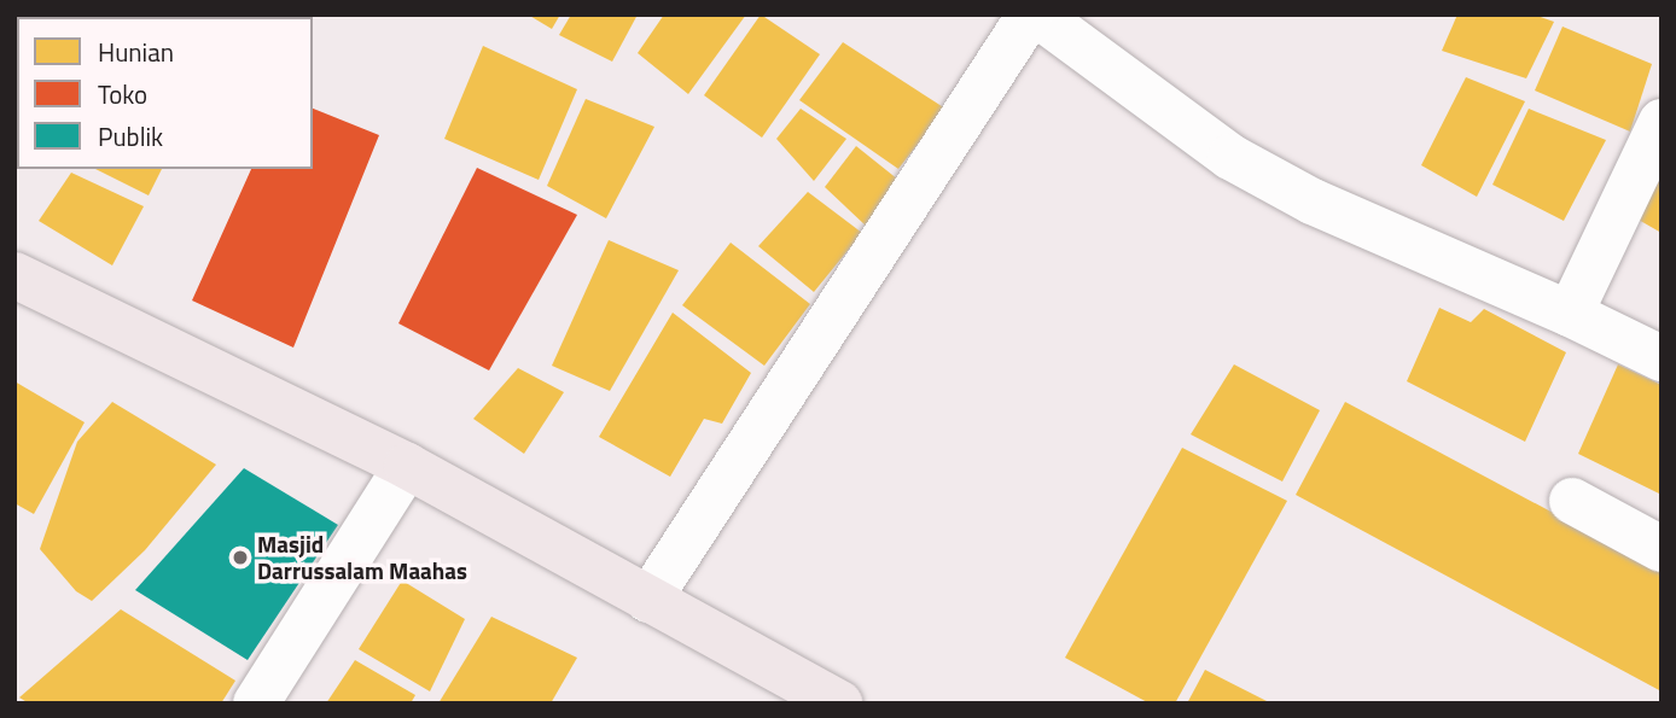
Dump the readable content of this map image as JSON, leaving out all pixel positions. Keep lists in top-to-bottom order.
{
  "places": ["Masjid Darrussalam Maahas"],
  "legend": ["Hunian", "Toko", "Publik"]
}
